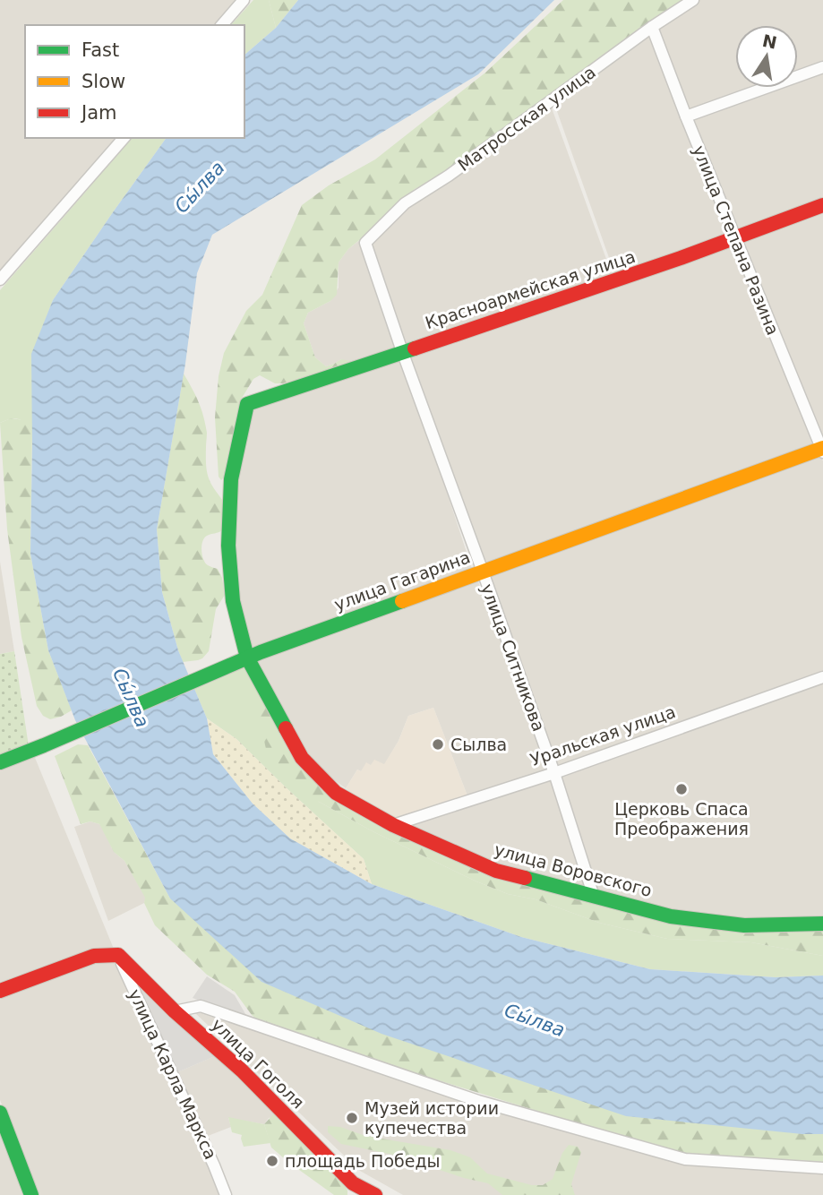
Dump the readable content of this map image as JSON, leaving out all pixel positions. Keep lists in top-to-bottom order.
{
  "streets": {
    "street": [
      "Матросская улица",
      "улица Степана Разина",
      "Красноармейская улица",
      "улица Гагарина",
      "улица Ситникова",
      "Уральская улица",
      "улица Воровского",
      "улица Гоголя",
      "улица Карла Маркса"
    ]
  },
  "crossings": [
    ["Матросская улица", "улица Степана Разина"],
    ["Матросская улица", "улица Ситникова"],
    ["улица Степана Разина", "Красноармейская улица"],
    ["улица Степана Разина", "улица Гагарина"],
    ["Красноармейская улица", "улица Ситникова"],
    ["Красноармейская улица", "улица Воровского"],
    ["улица Гагарина", "улица Ситникова"],
    ["улица Гагарина", "улица Воровского"],
    ["улица Ситникова", "Уральская улица"],
    ["улица Ситникова", "улица Воровского"],
    ["Уральская улица", "улица Воровского"],
    ["улица Гоголя", "улица Карла Маркса"]
  ],
  "water": ["Сы́лва"],
  "places": [
    "Сылва",
    "Церковь Спаса Преображения",
    "Музей истории купечества",
    "площадь Победы"
  ],
  "legend": ["Fast", "Slow", "Jam"],
  "north": "top"
}
